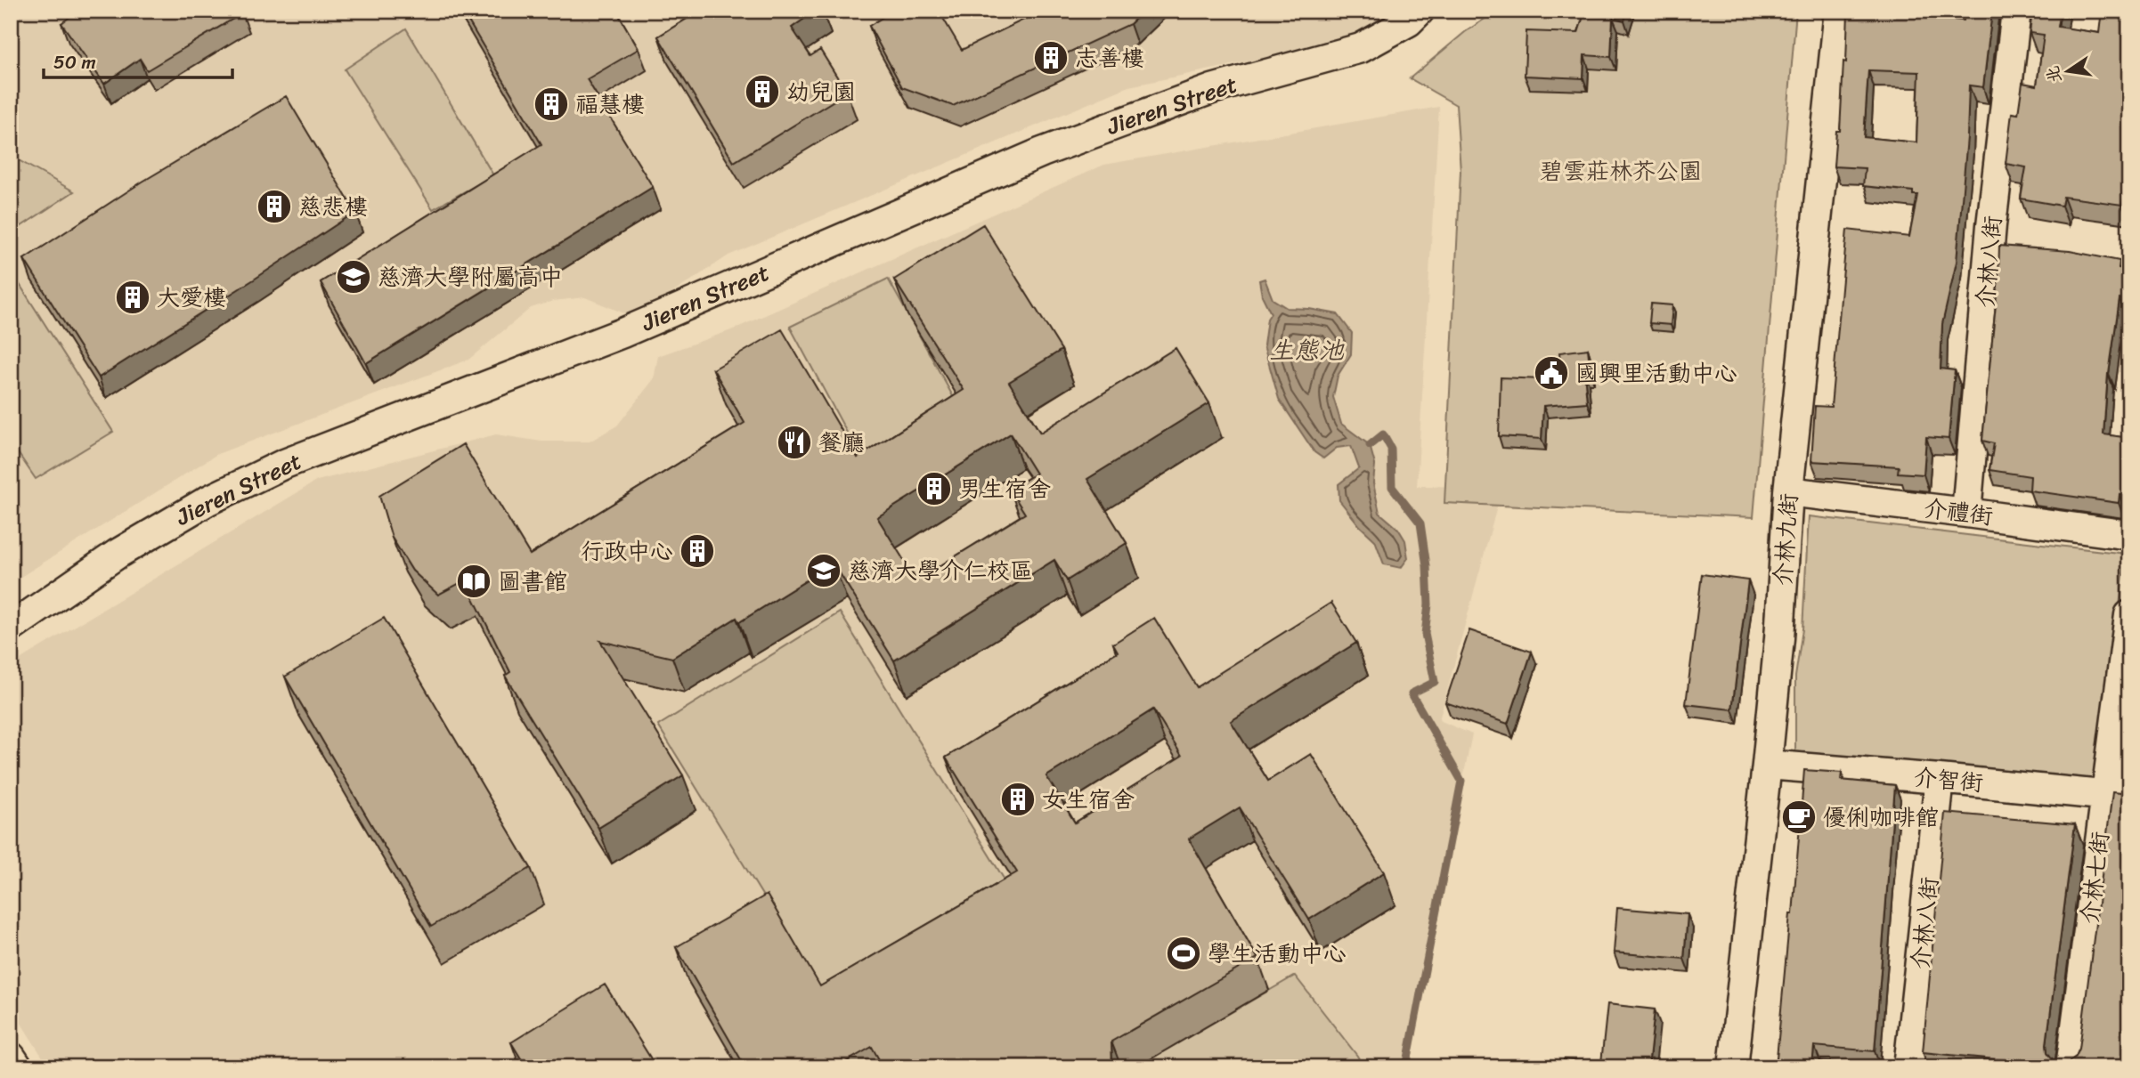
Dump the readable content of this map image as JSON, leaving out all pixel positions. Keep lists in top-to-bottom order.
{
  "streets": {
    "street": [
      "Jieren Street",
      "介林八街",
      "介禮街",
      "介林九街",
      "介智街",
      "介林七街"
    ]
  },
  "crossings": [
    ["介林八街", "介禮街"],
    ["介林八街", "介智街"],
    ["介禮街", "介林九街"],
    ["介林九街", "介智街"],
    ["介智街", "介林七街"]
  ],
  "water": ["生態池"],
  "parks": ["碧雲莊林芥公園"],
  "places": {
    "building": [
      "志善樓",
      "幼兒園",
      "福慧樓",
      "慈悲樓",
      "大愛樓",
      "男生宿舍",
      "行政中心",
      "女生宿舍"
    ],
    "school or university": ["慈濟大學附屬高中", "慈濟大學介仁校區"],
    "public building": ["國興里活動中心"],
    "restaurant": ["餐廳"],
    "library": ["圖書館"],
    "cafe": ["優俐咖啡館"],
    "sports": ["學生活動中心"]
  },
  "scale_bar": "50 m",
  "north": "left"
}
